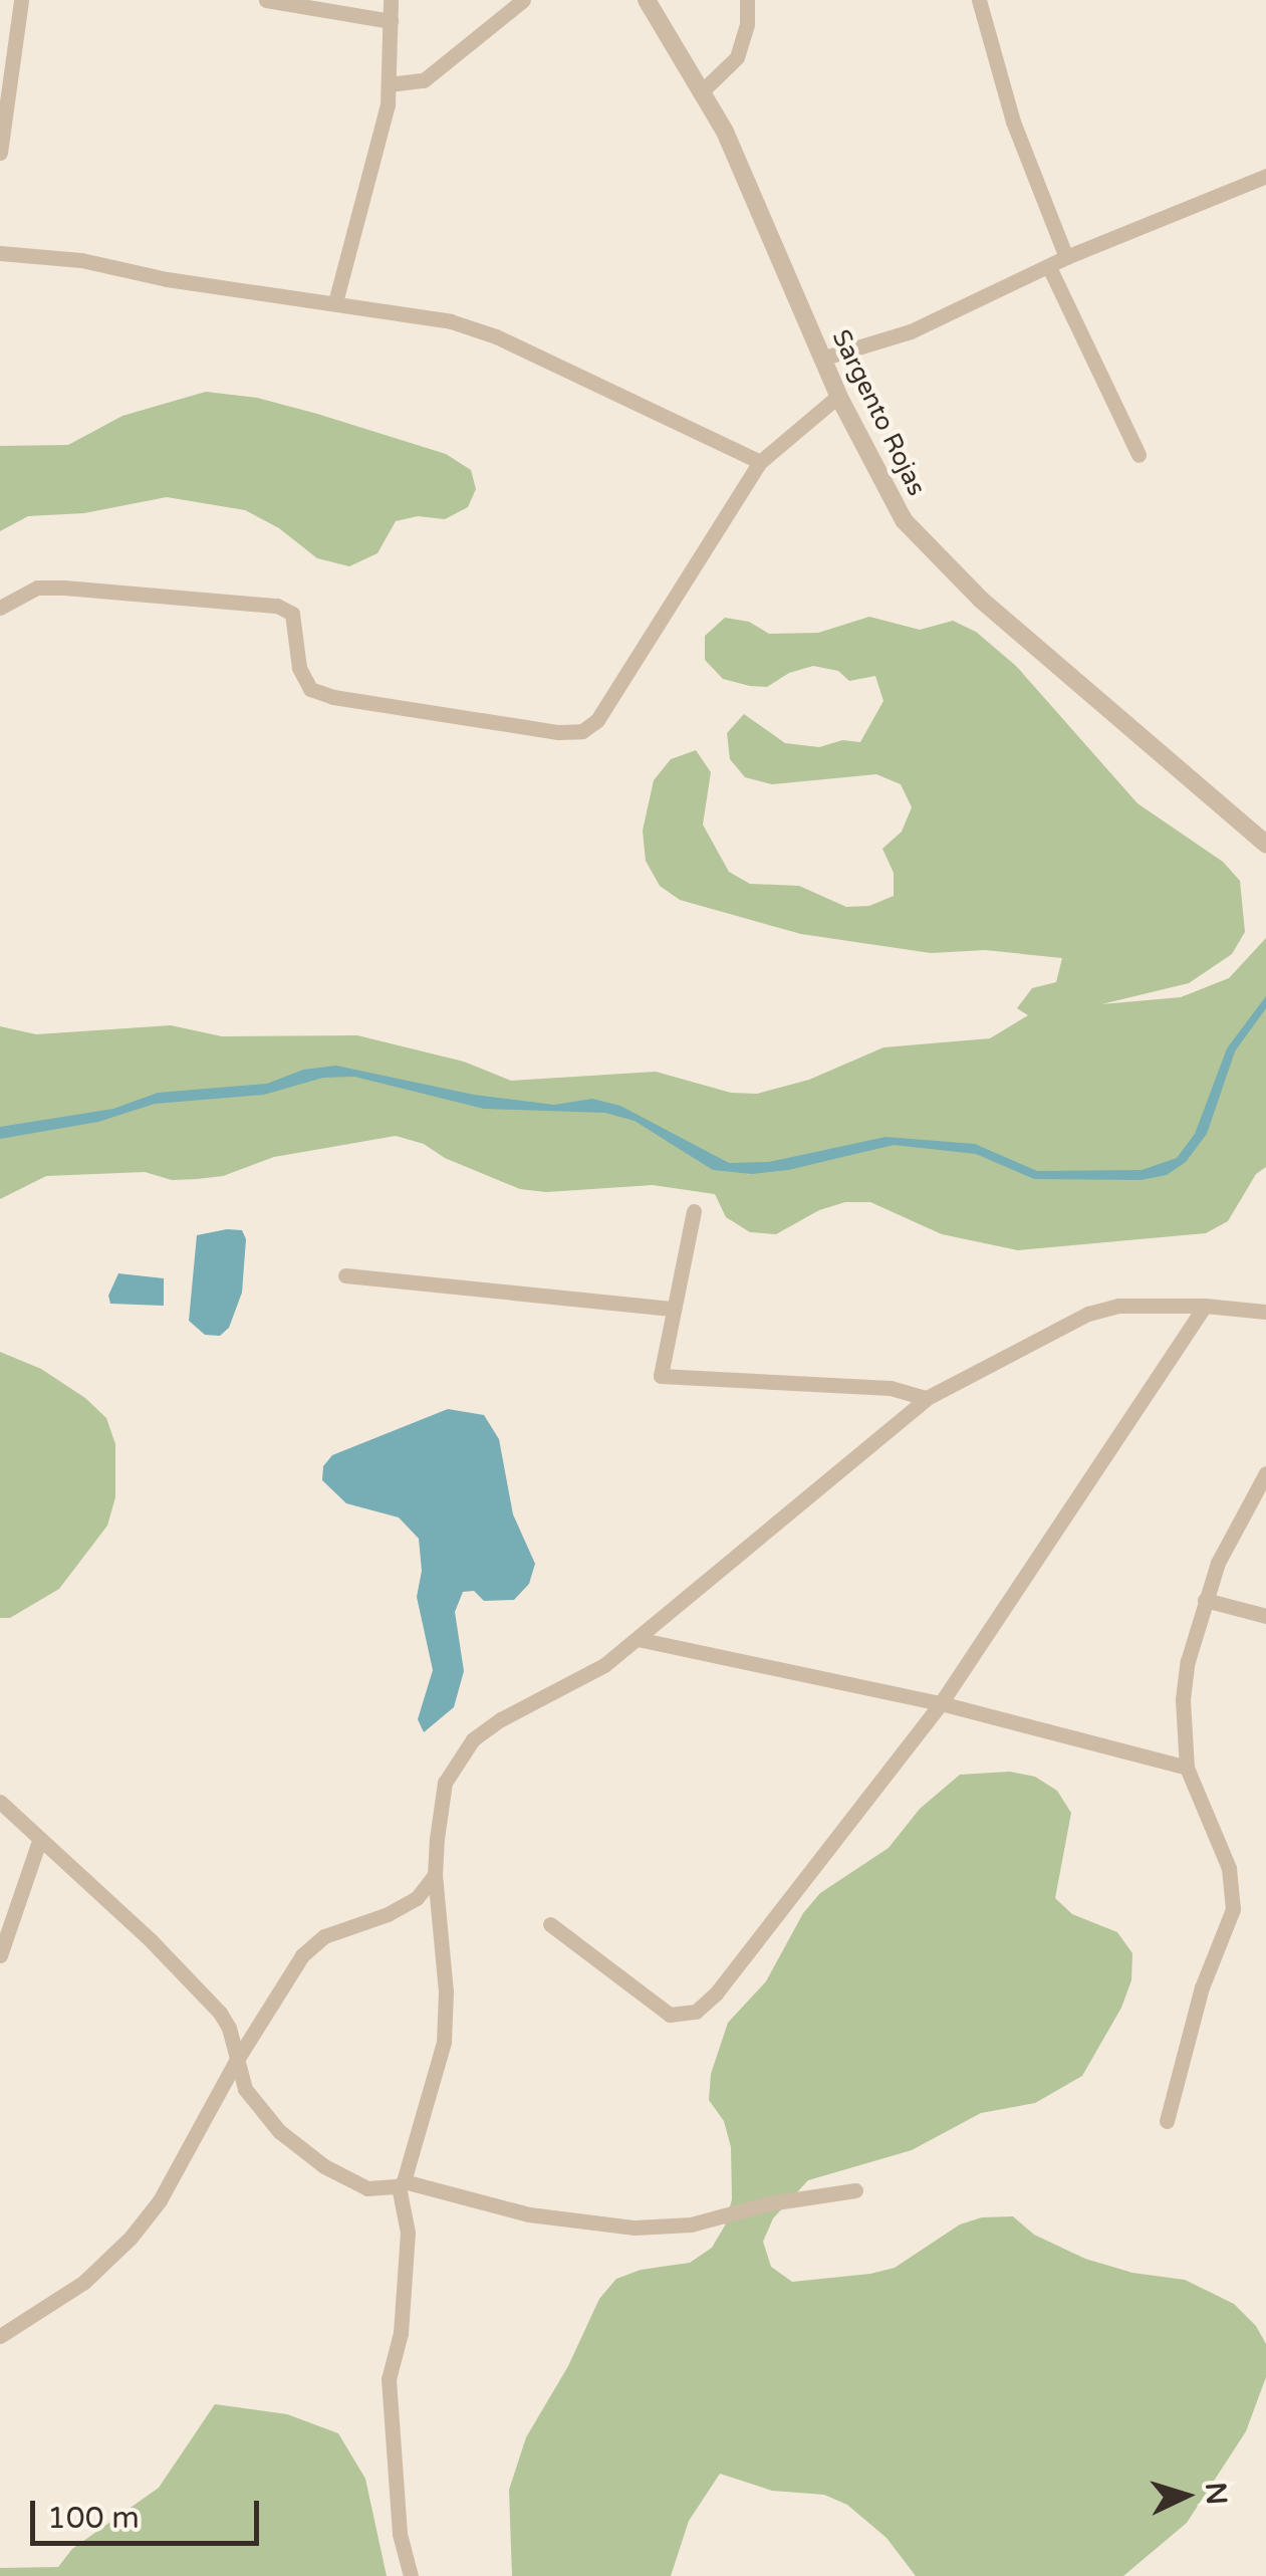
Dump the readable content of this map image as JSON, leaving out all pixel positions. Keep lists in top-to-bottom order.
{
  "streets": {
    "street": ["Sargento Rojas"]
  },
  "scale_bar": "100 m",
  "north": "right"
}
